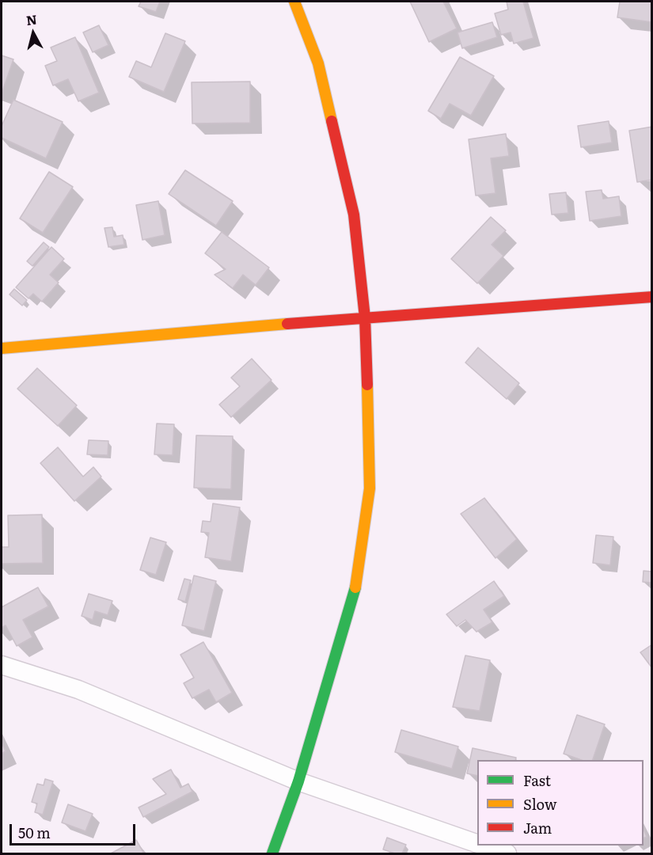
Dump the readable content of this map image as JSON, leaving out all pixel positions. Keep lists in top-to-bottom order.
{
  "legend": ["Fast", "Slow", "Jam"],
  "scale_bar": "50 m",
  "north": "top"
}
